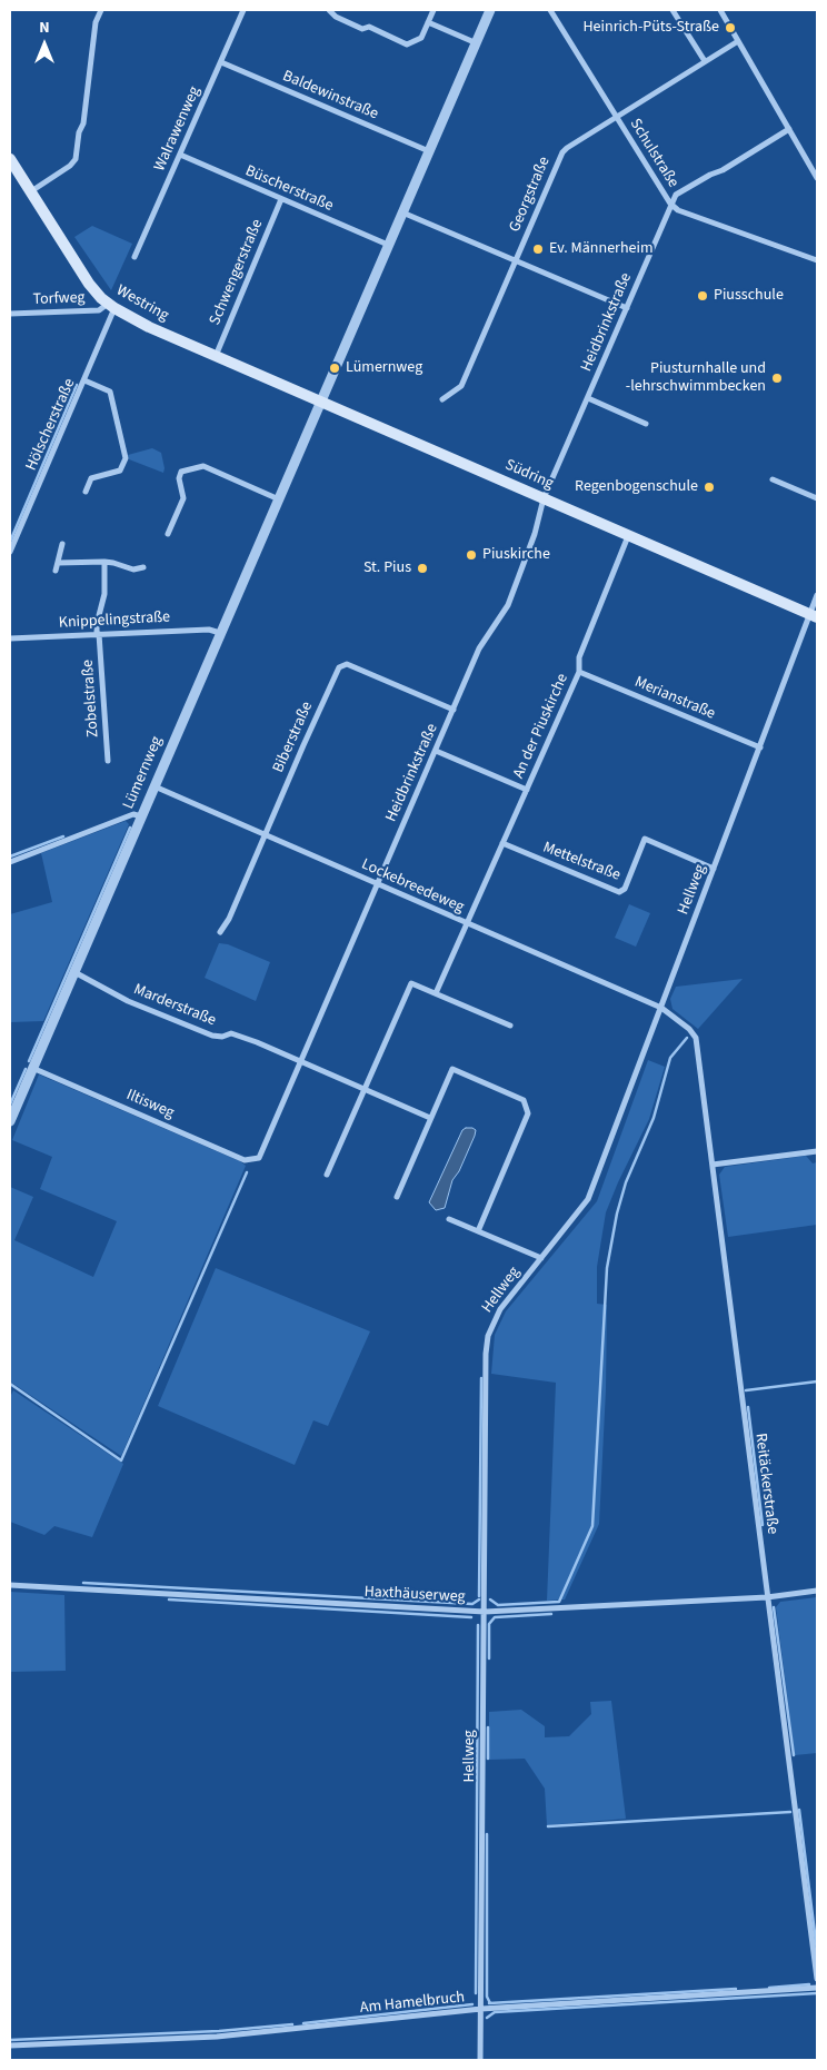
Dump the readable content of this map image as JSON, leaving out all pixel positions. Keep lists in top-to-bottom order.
{
  "streets": {
    "main road": ["Westring", "Südring"],
    "street": [
      "Baldewinstraße",
      "Walrawenweg",
      "Schulstraße",
      "Büscherstraße",
      "Georgstraße",
      "Schwengerstraße",
      "Torfweg",
      "Heidbrinkstraße",
      "Hölscherstraße",
      "Knippelingstraße",
      "Zobelstraße",
      "Merianstraße",
      "An der Piuskirche",
      "Biberstraße",
      "Lümernweg",
      "Mettelstraße",
      "Lockebreedeweg",
      "Hellweg",
      "Marderstraße",
      "Iltisweg",
      "Reitäckerstraße",
      "Haxthäuserweg",
      "Am Hamelbruch"
    ]
  },
  "crossings": [
    ["Baldewinstraße", "Walrawenweg"],
    ["Baldewinstraße", "Lümernweg"],
    ["Walrawenweg", "Büscherstraße"],
    ["Schulstraße", "Georgstraße"],
    ["Schulstraße", "Heidbrinkstraße"],
    ["Büscherstraße", "Schwengerstraße"],
    ["Büscherstraße", "Lümernweg"],
    ["Schwengerstraße", "Westring"],
    ["Torfweg", "Westring"],
    ["Torfweg", "Hölscherstraße"],
    ["Westring", "Hölscherstraße"],
    ["Westring", "Südring"],
    ["Westring", "Lümernweg"],
    ["Heidbrinkstraße", "Südring"],
    ["Heidbrinkstraße", "Biberstraße"],
    ["Heidbrinkstraße", "Lockebreedeweg"],
    ["Heidbrinkstraße", "Marderstraße"],
    ["Heidbrinkstraße", "Iltisweg"],
    ["Südring", "An der Piuskirche"],
    ["Südring", "Lümernweg"],
    ["Südring", "Hellweg"],
    ["Knippelingstraße", "Zobelstraße"],
    ["Knippelingstraße", "Lümernweg"],
    ["Merianstraße", "An der Piuskirche"],
    ["Merianstraße", "Hellweg"],
    ["An der Piuskirche", "Mettelstraße"],
    ["An der Piuskirche", "Lockebreedeweg"],
    ["Biberstraße", "Lockebreedeweg"],
    ["Lümernweg", "Lockebreedeweg"],
    ["Lümernweg", "Marderstraße"],
    ["Lümernweg", "Iltisweg"],
    ["Mettelstraße", "Hellweg"],
    ["Lockebreedeweg", "Hellweg"],
    ["Lockebreedeweg", "Reitäckerstraße"],
    ["Hellweg", "Reitäckerstraße"],
    ["Hellweg", "Haxthäuserweg"],
    ["Hellweg", "Am Hamelbruch"],
    ["Reitäckerstraße", "Haxthäuserweg"]
  ],
  "places": [
    "Heinrich-Püts-Straße",
    "Ev. Männerheim",
    "Piusschule",
    "Lümernweg",
    "Piusturnhalle und -lehrschwimmbecken",
    "Regenbogenschule",
    "Piuskirche",
    "St. Pius"
  ],
  "north": "top"
}
